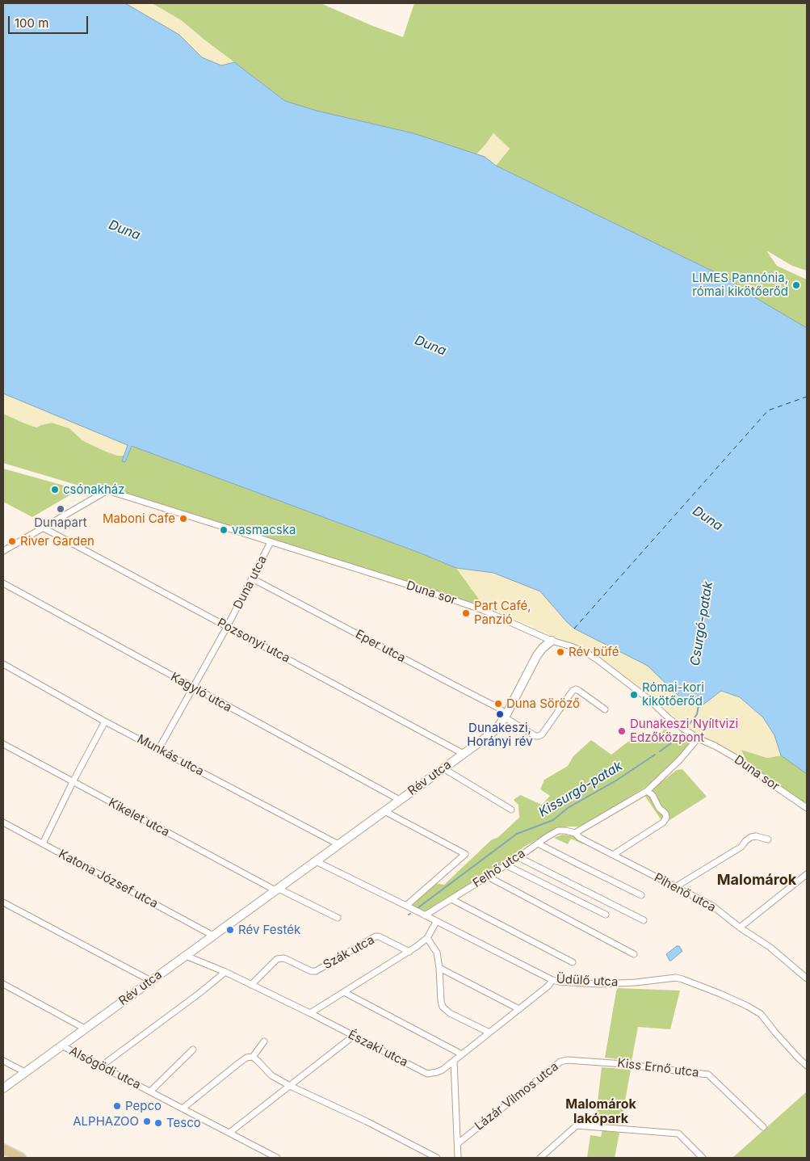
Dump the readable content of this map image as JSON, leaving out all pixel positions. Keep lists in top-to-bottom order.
{
  "streets": {
    "street": [
      "Duna utca",
      "Duna sor",
      "Pozsonyi utca",
      "Eper utca",
      "Kagyló utca",
      "Munkás utca",
      "Rév utca",
      "Kikelet utca",
      "Felhő utca",
      "Katona József utca",
      "Pihenő utca",
      "Szák utca",
      "Üdülő utca",
      "Északi utca",
      "Alsógödi utca",
      "Kiss Ernő utca",
      "Lázár Vilmos utca"
    ]
  },
  "crossings": [
    ["Duna utca", "Duna sor"],
    ["Duna utca", "Pozsonyi utca"],
    ["Duna utca", "Eper utca"],
    ["Duna utca", "Kagyló utca"],
    ["Duna utca", "Munkás utca"],
    ["Duna sor", "Pozsonyi utca"],
    ["Duna sor", "Rév utca"],
    ["Pozsonyi utca", "Rév utca"],
    ["Eper utca", "Rév utca"],
    ["Kagyló utca", "Rév utca"],
    ["Munkás utca", "Rév utca"],
    ["Rév utca", "Kikelet utca"],
    ["Rév utca", "Katona József utca"],
    ["Rév utca", "Üdülő utca"],
    ["Rév utca", "Északi utca"],
    ["Rév utca", "Alsógödi utca"],
    ["Felhő utca", "Pihenő utca"],
    ["Felhő utca", "Üdülő utca"],
    ["Szák utca", "Északi utca"],
    ["Üdülő utca", "Északi utca"],
    ["Kiss Ernő utca", "Lázár Vilmos utca"]
  ],
  "districts": ["Malomárok", "Malomárok lakópark"],
  "water": ["Duna", "Csurgó-patak", "Kissurgó-patak"],
  "places": [
    "LIMES Pannónia, római kikötőerőd",
    "csónakház",
    "Dunapart",
    "Maboni Cafe",
    "vasmacska",
    "River Garden",
    "Part Café, Panzió",
    "Rév büfé",
    "Római-kori kikötőerőd",
    "Duna Söröző",
    "Dunakeszi, Horányi rév",
    "Dunakeszi Nyíltvizi Edzőközpont",
    "Rév Festék",
    "Pepco",
    "ALPHAZOO",
    "Tesco"
  ],
  "scale_bar": "100 m"
}
